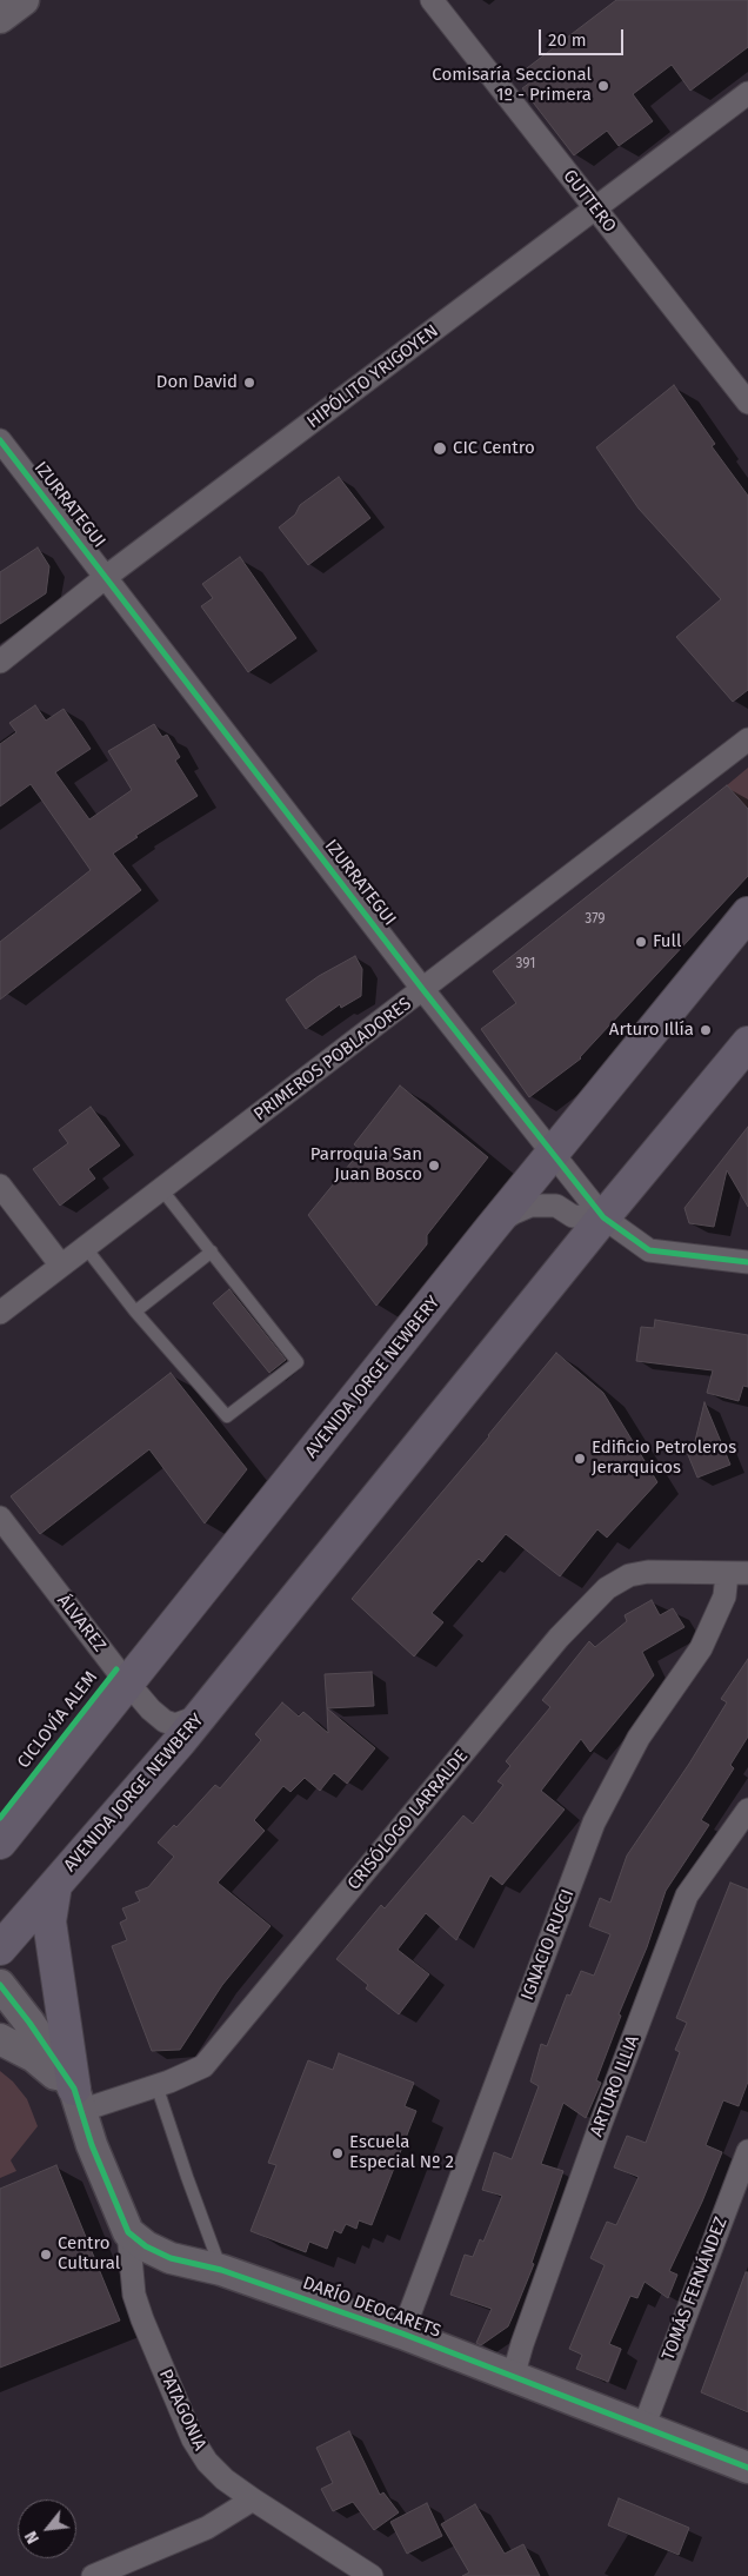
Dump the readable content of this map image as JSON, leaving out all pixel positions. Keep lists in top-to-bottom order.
{
  "streets": {
    "highway": ["AVENIDA JORGE NEWBERY"],
    "street": [
      "GUTTERO",
      "HIPÓLITO YRIGOYEN",
      "IZURRATEGUI",
      "PRIMEROS POBLADORES",
      "ÁLVAREZ",
      "CRISÓLOGO LARRALDE",
      "IGNACIO RUCCI",
      "ARTURO ILLIA",
      "TOMÁS FERNÁNDEZ",
      "DARÍO DEOCARETS",
      "PATAGONIA"
    ],
    "cycle path": ["CICLOVÍA ALEM"]
  },
  "crossings": [
    ["GUTTERO", "HIPÓLITO YRIGOYEN"],
    ["HIPÓLITO YRIGOYEN", "IZURRATEGUI"],
    ["IZURRATEGUI", "PRIMEROS POBLADORES"],
    ["IZURRATEGUI", "AVENIDA JORGE NEWBERY"],
    ["AVENIDA JORGE NEWBERY", "ÁLVAREZ"],
    ["CRISÓLOGO LARRALDE", "IGNACIO RUCCI"],
    ["IGNACIO RUCCI", "DARÍO DEOCARETS"],
    ["ARTURO ILLIA", "DARÍO DEOCARETS"],
    ["TOMÁS FERNÁNDEZ", "DARÍO DEOCARETS"],
    ["DARÍO DEOCARETS", "PATAGONIA"]
  ],
  "places": [
    "Comisaría Seccional 1º - Primera",
    "Don David",
    "CIC Centro",
    "Full",
    "Arturo Illía",
    "Parroquia San Juan Bosco",
    "Edificio Petroleros Jerarquicos",
    "Escuela Especial Nº 2",
    "Centro Cultural"
  ],
  "house_numbers": ["379", "391"],
  "scale_bar": "20 m",
  "north": "bottom left"
}
